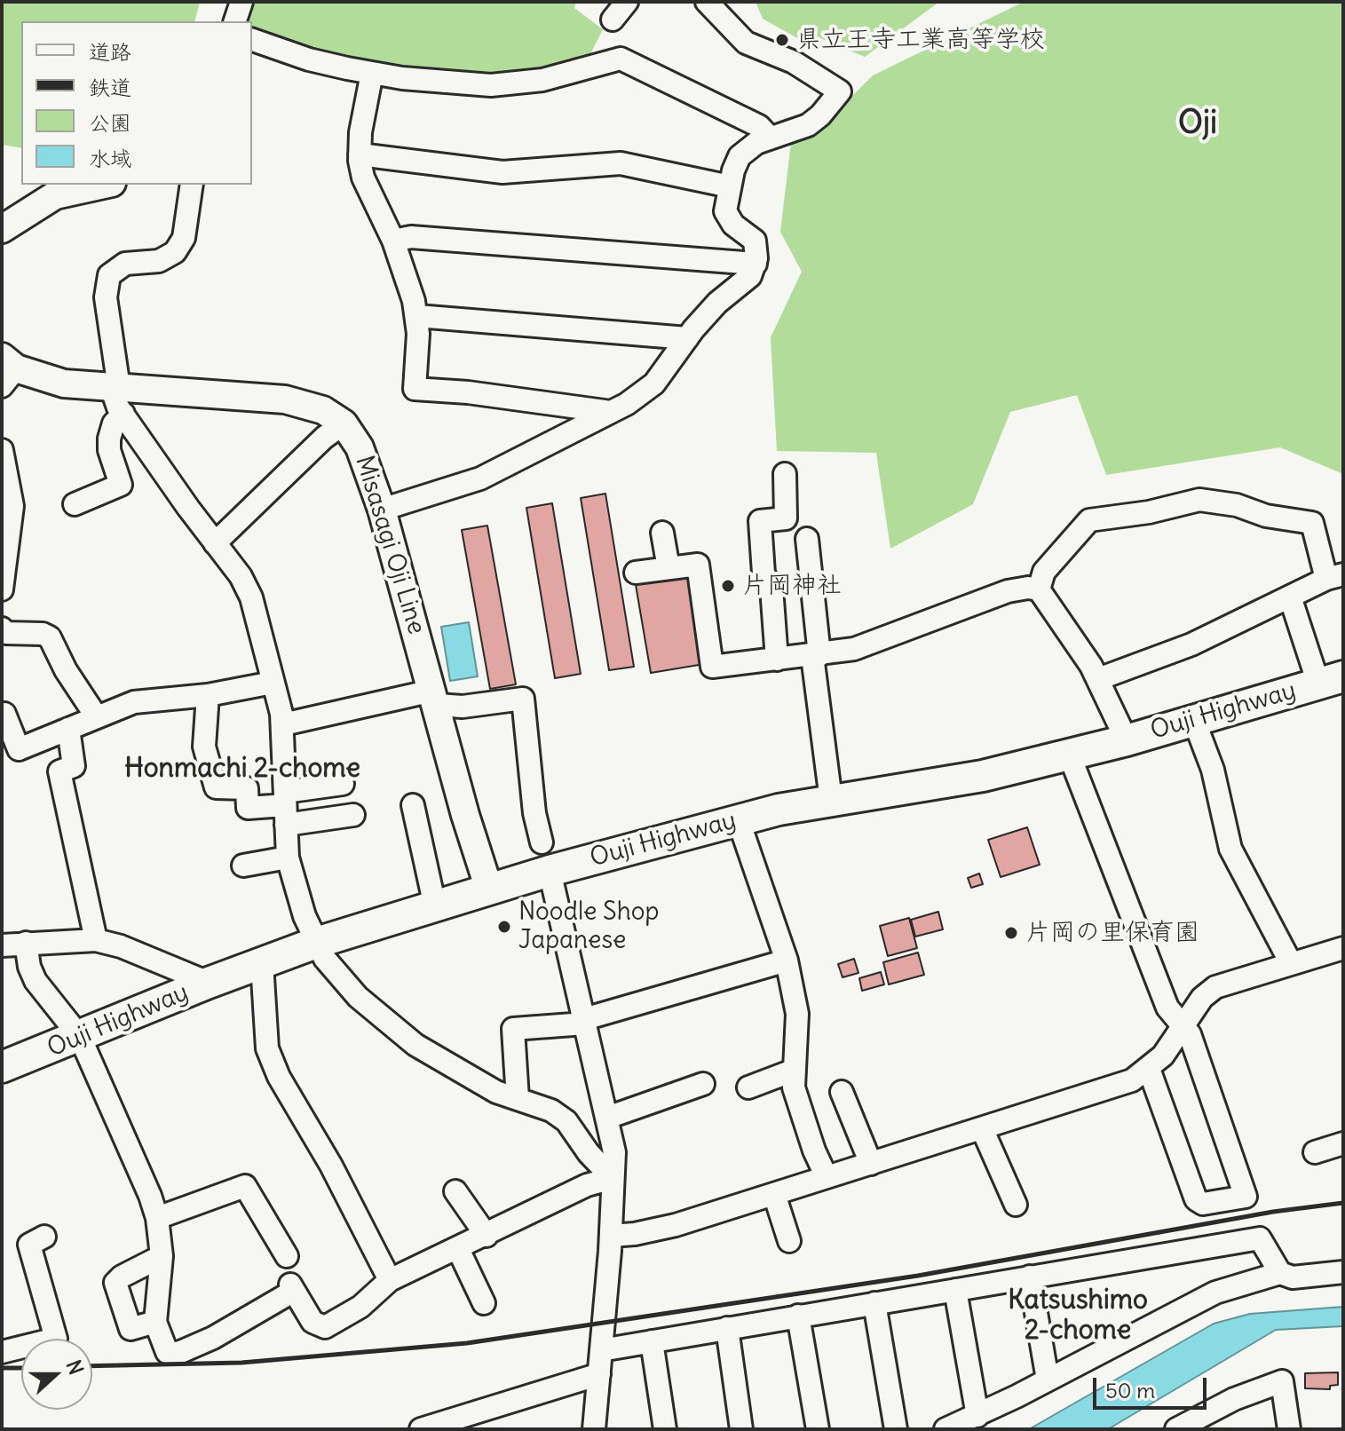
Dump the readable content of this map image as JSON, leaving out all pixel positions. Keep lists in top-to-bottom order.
{
  "streets": {
    "highway": ["Ouji Highway"],
    "main road": ["Misasagi Oji Line"]
  },
  "crossings": [
    ["Misasagi Oji Line", "Ouji Highway"]
  ],
  "districts": ["Oji", "Honmachi 2-chome", "Katsushimo 2-chome"],
  "places": [
    "県立王寺工業高等学校",
    "片岡神社",
    "Noodle Shop Japanese",
    "片岡の里保育園"
  ],
  "legend": [
    "道路",
    "鉄道",
    "公園",
    "水域"
  ],
  "scale_bar": "50 m",
  "north": "right"
}
